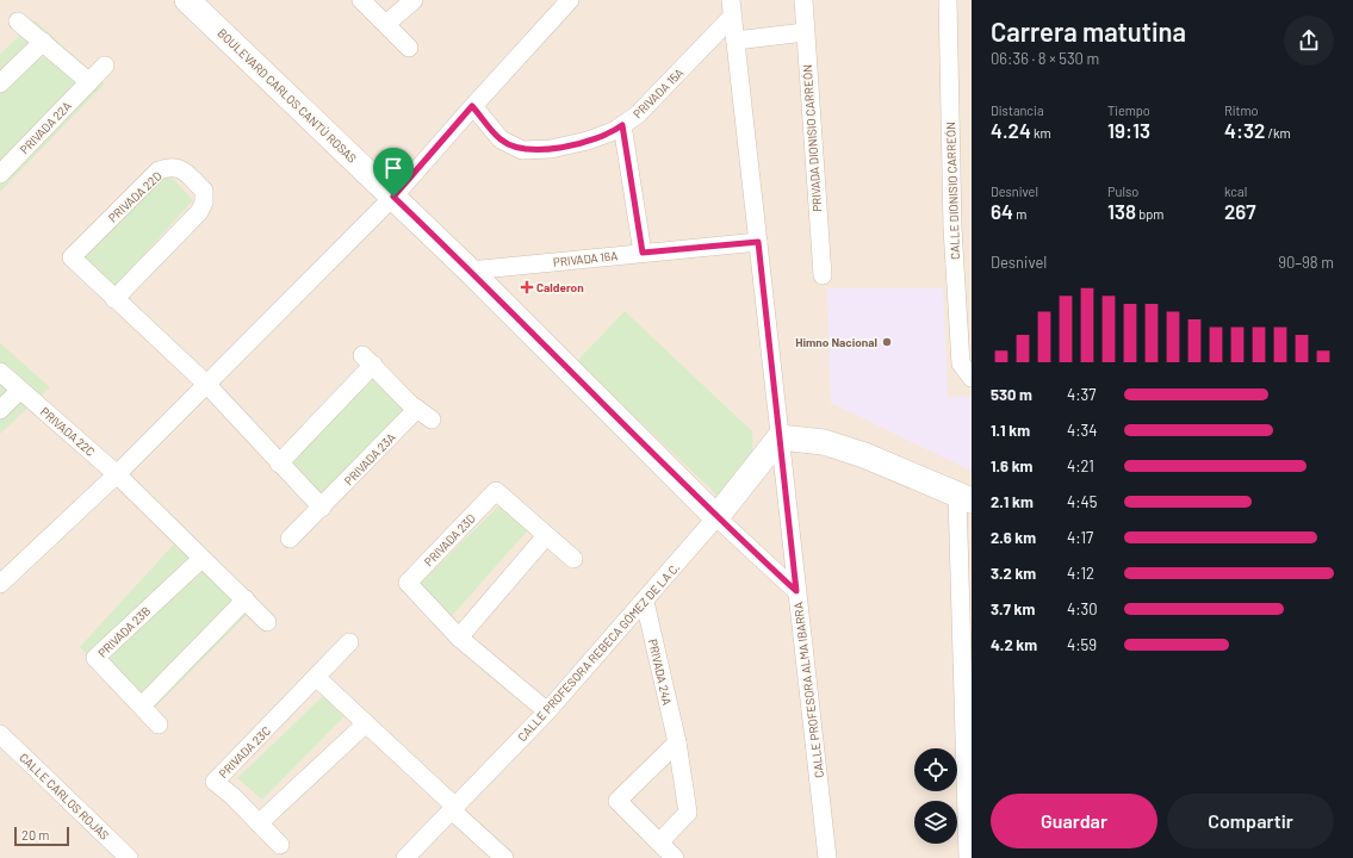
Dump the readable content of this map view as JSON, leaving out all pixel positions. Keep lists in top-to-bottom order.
{
  "streets": {
    "street": [
      "PRIVADA 15A",
      "BOULEVARD CARLOS CANTÚ ROSAS",
      "PRIVADA 22A",
      "PRIVADA DIONISIO CARREÓN",
      "CALLE DIONISIO CARREÓN",
      "PRIVADA 22D",
      "PRIVADA 16A",
      "PRIVADA 22C",
      "PRIVADA 23A",
      "PRIVADA 23D",
      "PRIVADA 23B",
      "CALLE PROFESORA REBECA GÓMEZ DE LA C.",
      "PRIVADA 24A",
      "CALLE PROFESORA ALMA IBARRA",
      "PRIVADA 23C",
      "CALLE CARLOS ROJAS"
    ]
  },
  "crossings": [
    ["PRIVADA 15A", "CALLE PROFESORA ALMA IBARRA"],
    ["BOULEVARD CARLOS CANTÚ ROSAS", "PRIVADA 16A"],
    ["BOULEVARD CARLOS CANTÚ ROSAS", "CALLE PROFESORA REBECA GÓMEZ DE LA C."],
    ["BOULEVARD CARLOS CANTÚ ROSAS", "CALLE PROFESORA ALMA IBARRA"],
    ["PRIVADA 16A", "CALLE PROFESORA ALMA IBARRA"],
    ["PRIVADA 23D", "CALLE PROFESORA REBECA GÓMEZ DE LA C."],
    ["CALLE PROFESORA REBECA GÓMEZ DE LA C.", "PRIVADA 24A"],
    ["CALLE PROFESORA REBECA GÓMEZ DE LA C.", "CALLE PROFESORA ALMA IBARRA"]
  ],
  "places": {
    "health": ["Calderon"],
    "other": ["Himno Nacional"]
  },
  "scale_bar": "20 m",
  "page": {
    "heading": ["Carrera matutina", "06:36 · 8 × 530 m"],
    "stats": [
      ["Distancia", "4.24 km"],
      ["Tiempo", "19:13"],
      ["Ritmo", "4:32 /km"],
      ["Desnivel", "64 m"],
      ["Pulso", "138 bpm"],
      ["kcal", "267"]
    ],
    "chart": ["Desnivel", "90–98 m"],
    "list": [
      {
        "name": "530 m",
        "note": "4:37"
      },
      {
        "name": "1.1 km",
        "note": "4:34"
      },
      {
        "name": "1.6 km",
        "note": "4:21"
      },
      {
        "name": "2.1 km",
        "note": "4:45"
      },
      {
        "name": "2.6 km",
        "note": "4:17"
      },
      {
        "name": "3.2 km",
        "note": "4:12"
      },
      {
        "name": "3.7 km",
        "note": "4:30"
      },
      {
        "name": "4.2 km",
        "note": "4:59"
      }
    ],
    "buttons": ["Guardar", "Compartir"],
    "scale": "20 m"
  }
}
